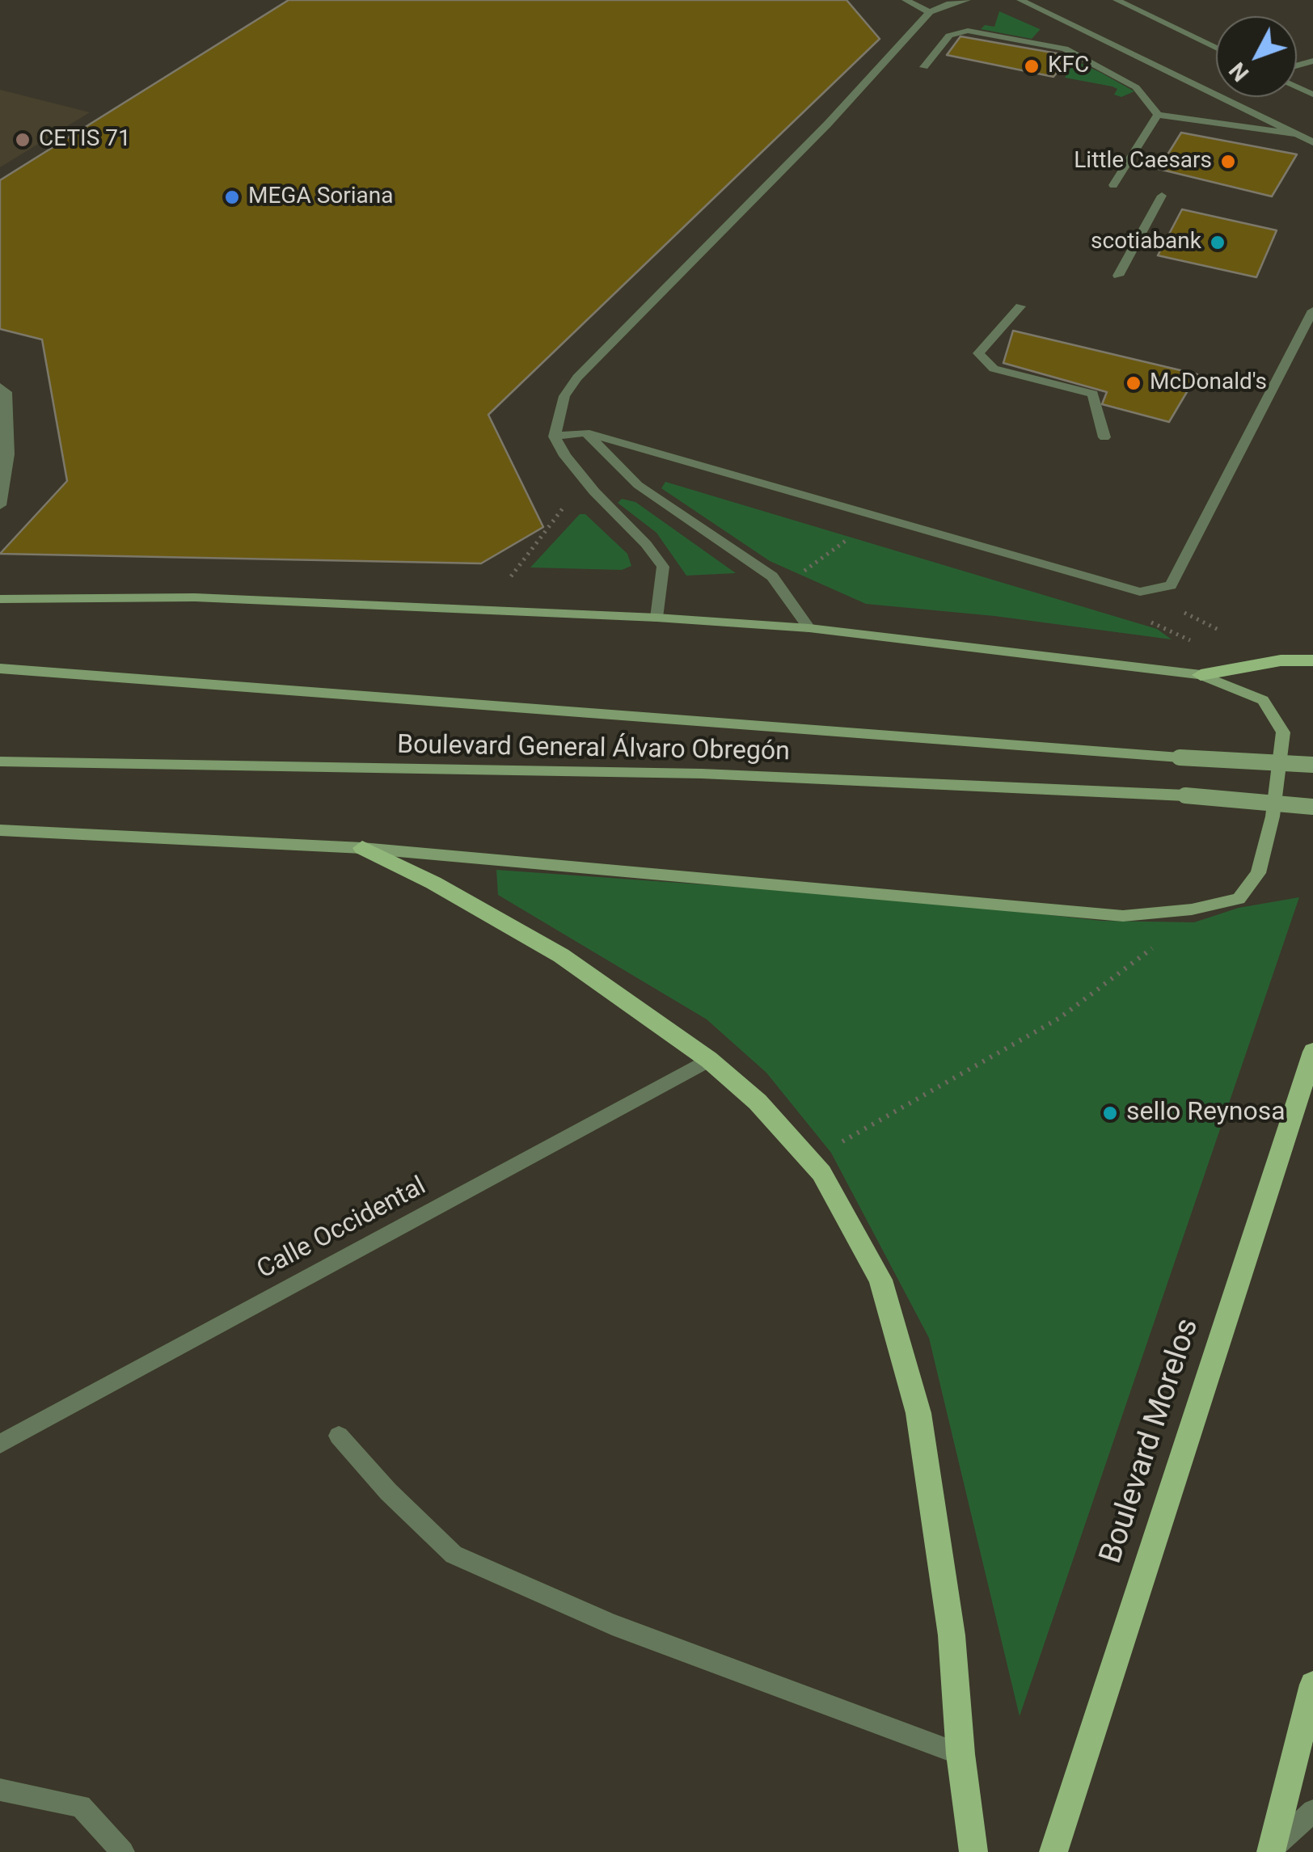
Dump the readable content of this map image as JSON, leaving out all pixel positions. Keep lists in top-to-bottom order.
{
  "streets": {
    "main road": ["Boulevard General Álvaro Obregón", "Boulevard Morelos"],
    "street": ["Calle Occidental"]
  },
  "places": [
    "KFC",
    "CETIS 71",
    "Little Caesars",
    "MEGA Soriana",
    "scotiabank",
    "McDonald's",
    "sello Reynosa"
  ],
  "north": "bottom left"
}
